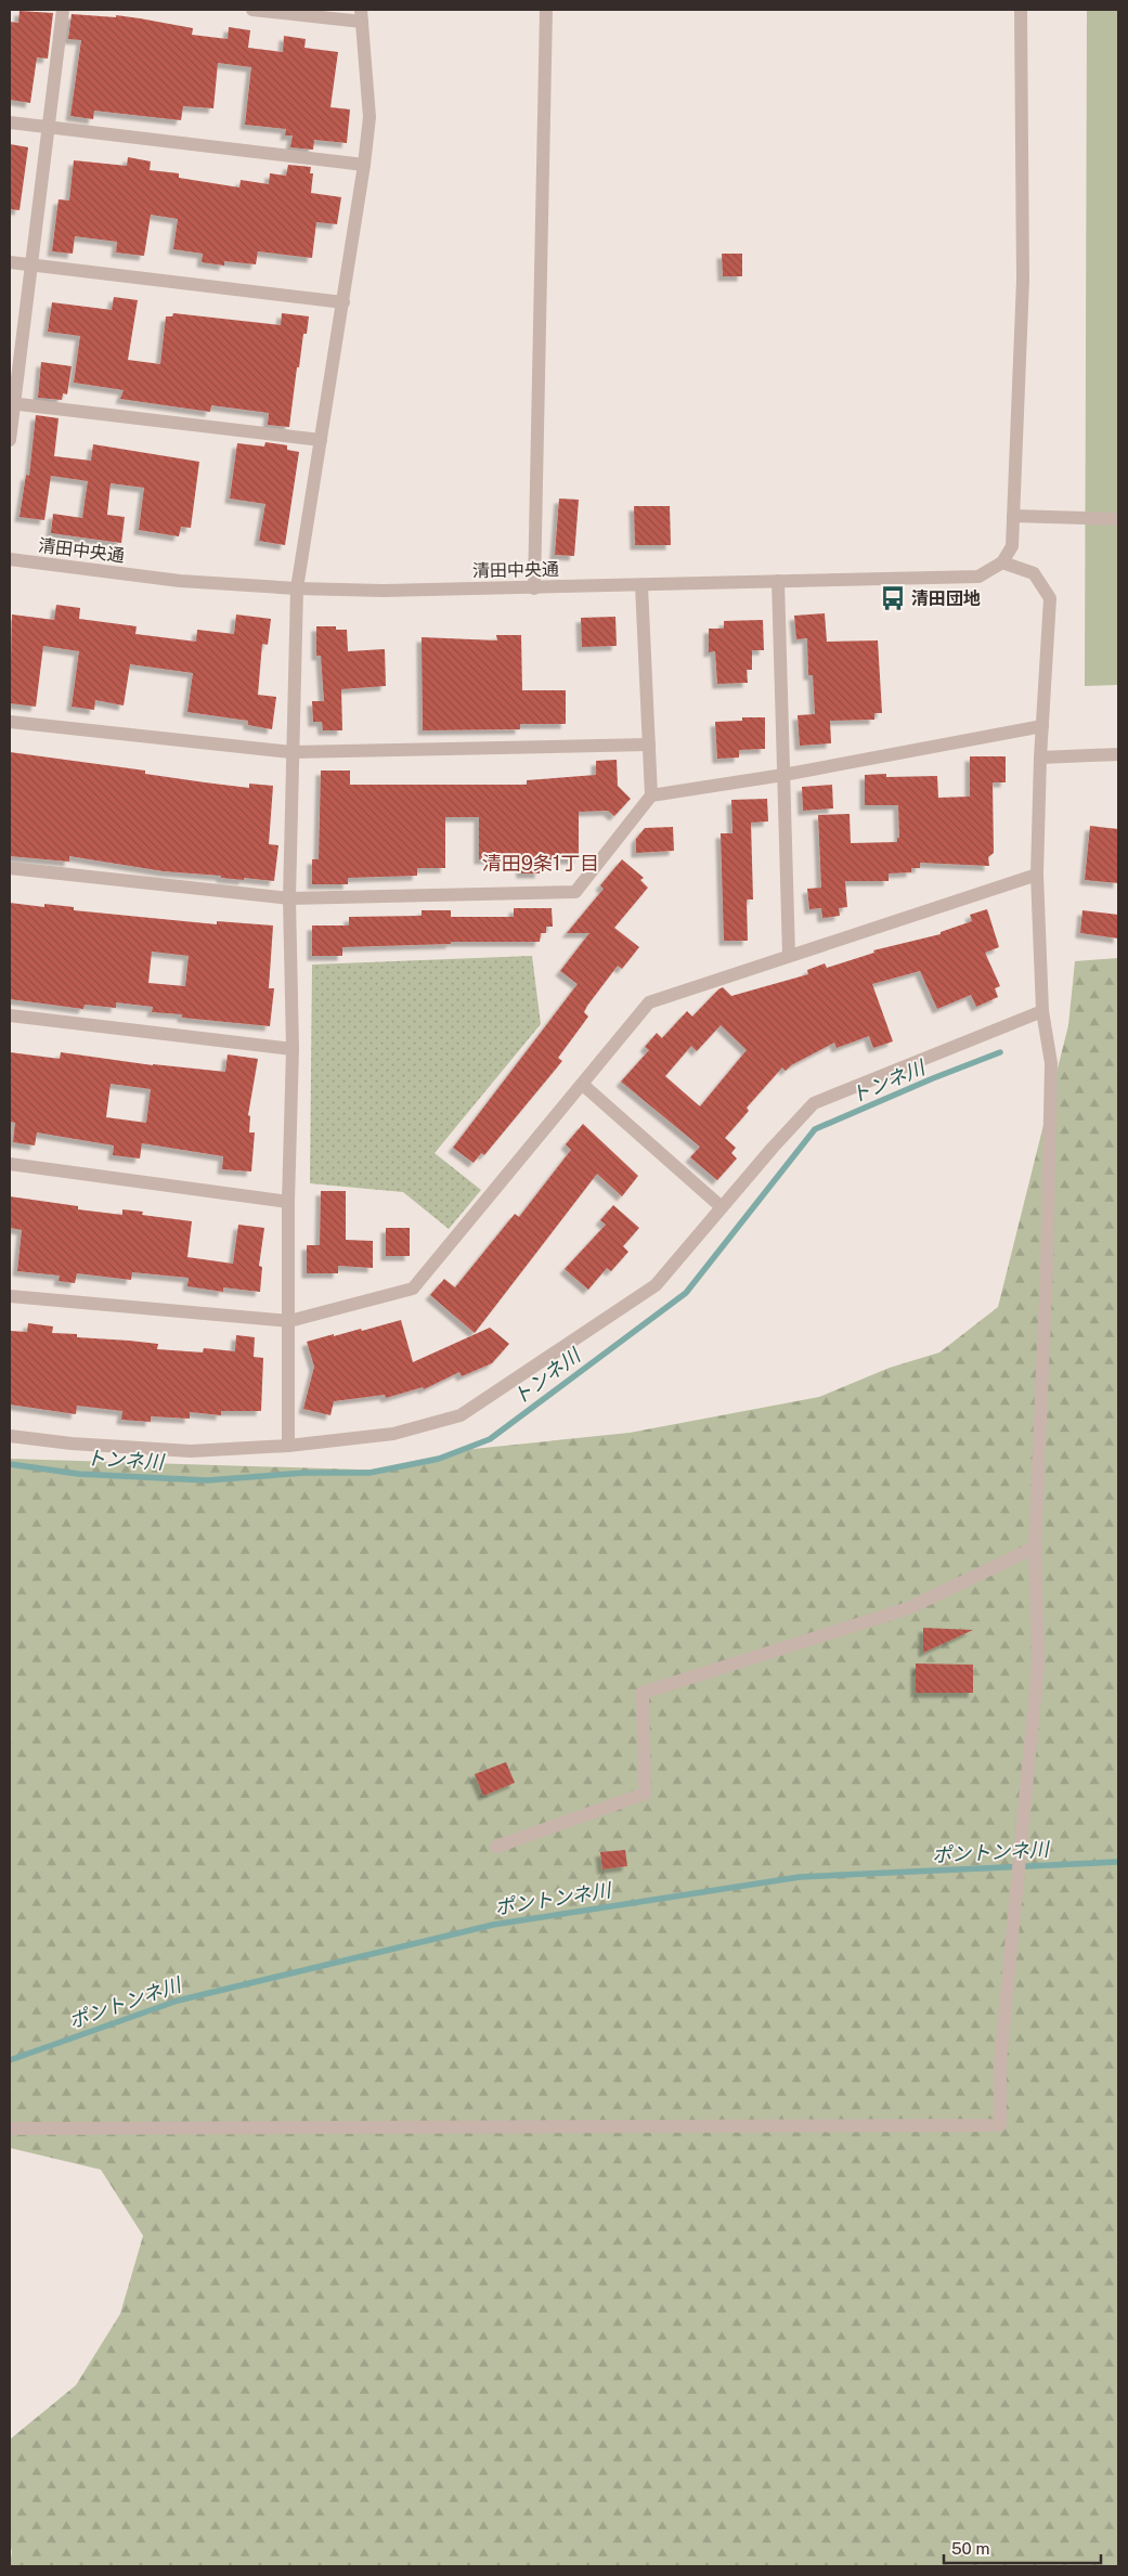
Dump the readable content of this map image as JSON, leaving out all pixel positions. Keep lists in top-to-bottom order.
{
  "streets": {
    "street": ["清田中央通"]
  },
  "districts": ["清田9条1丁目"],
  "water": ["トンネ川", "ポントンネ川"],
  "places": {
    "bus stop": ["清田団地"]
  },
  "scale_bar": "50 m"
}
